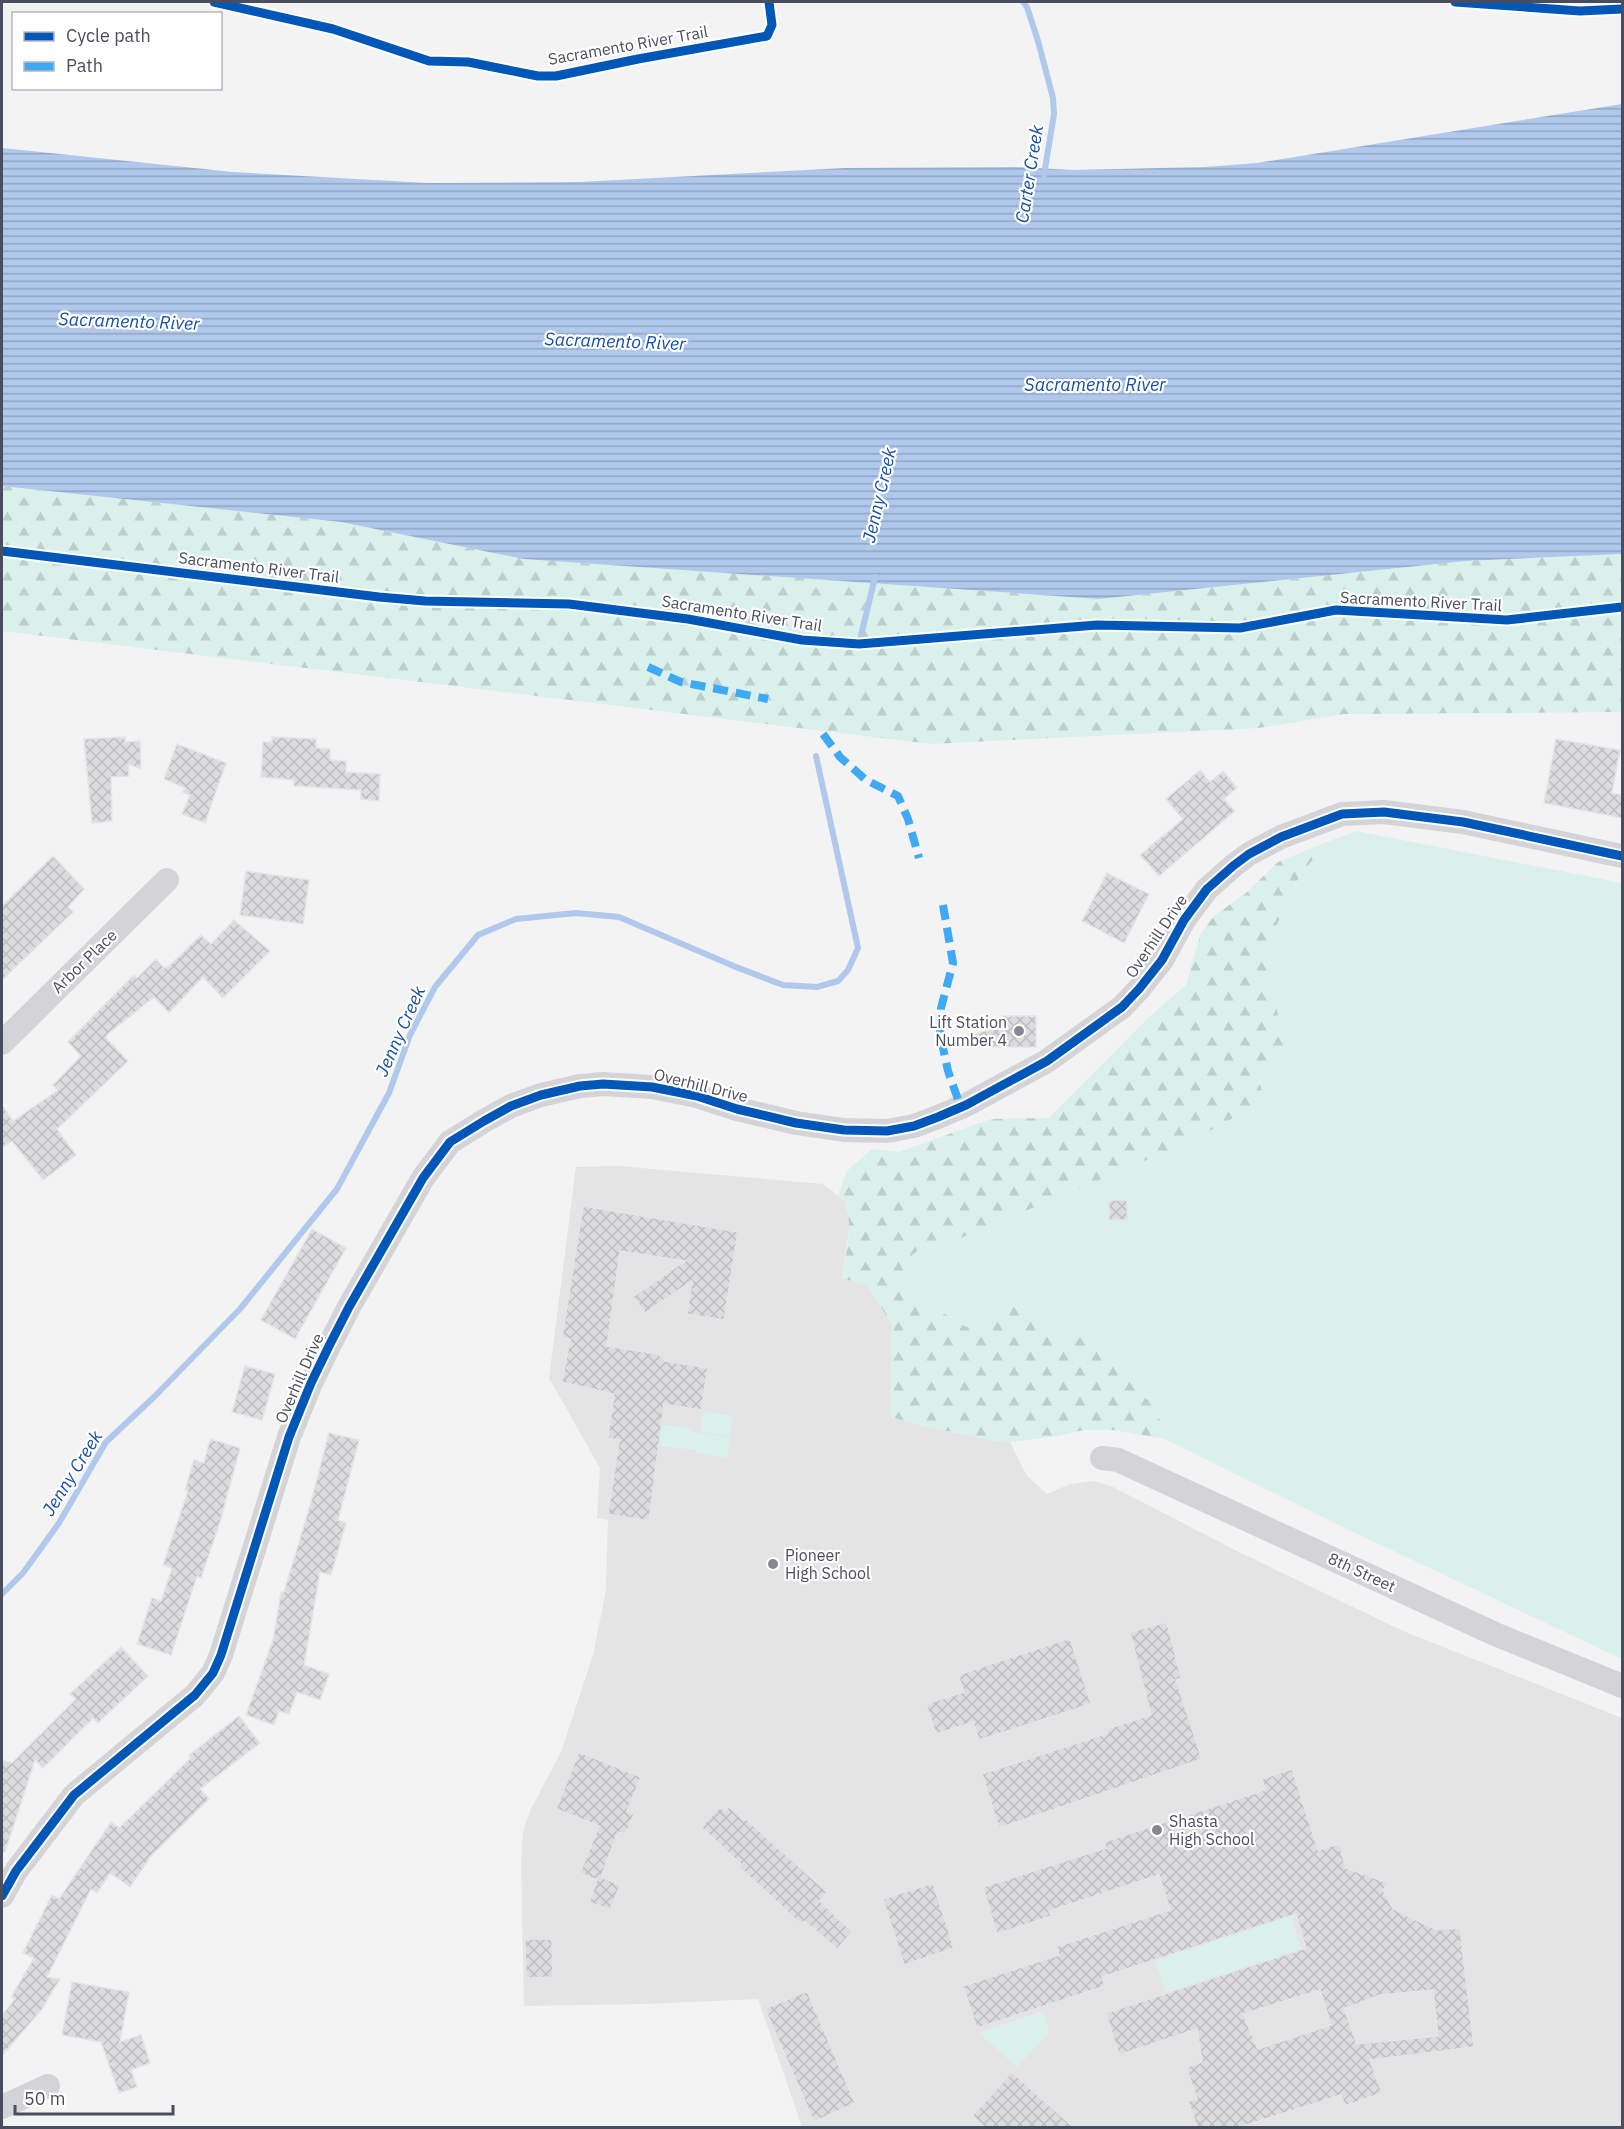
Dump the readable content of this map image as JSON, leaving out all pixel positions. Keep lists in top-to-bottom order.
{
  "streets": {
    "street": ["Overhill Drive", "Arbor Place", "8th Street"],
    "cycle path": ["Sacramento River Trail"]
  },
  "water": ["Carter Creek", "Sacramento River", "Jenny Creek"],
  "places": ["Lift Station Number 4", "Pioneer High School", "Shasta High School"],
  "legend": ["Cycle path", "Path"],
  "scale_bar": "50 m"
}
